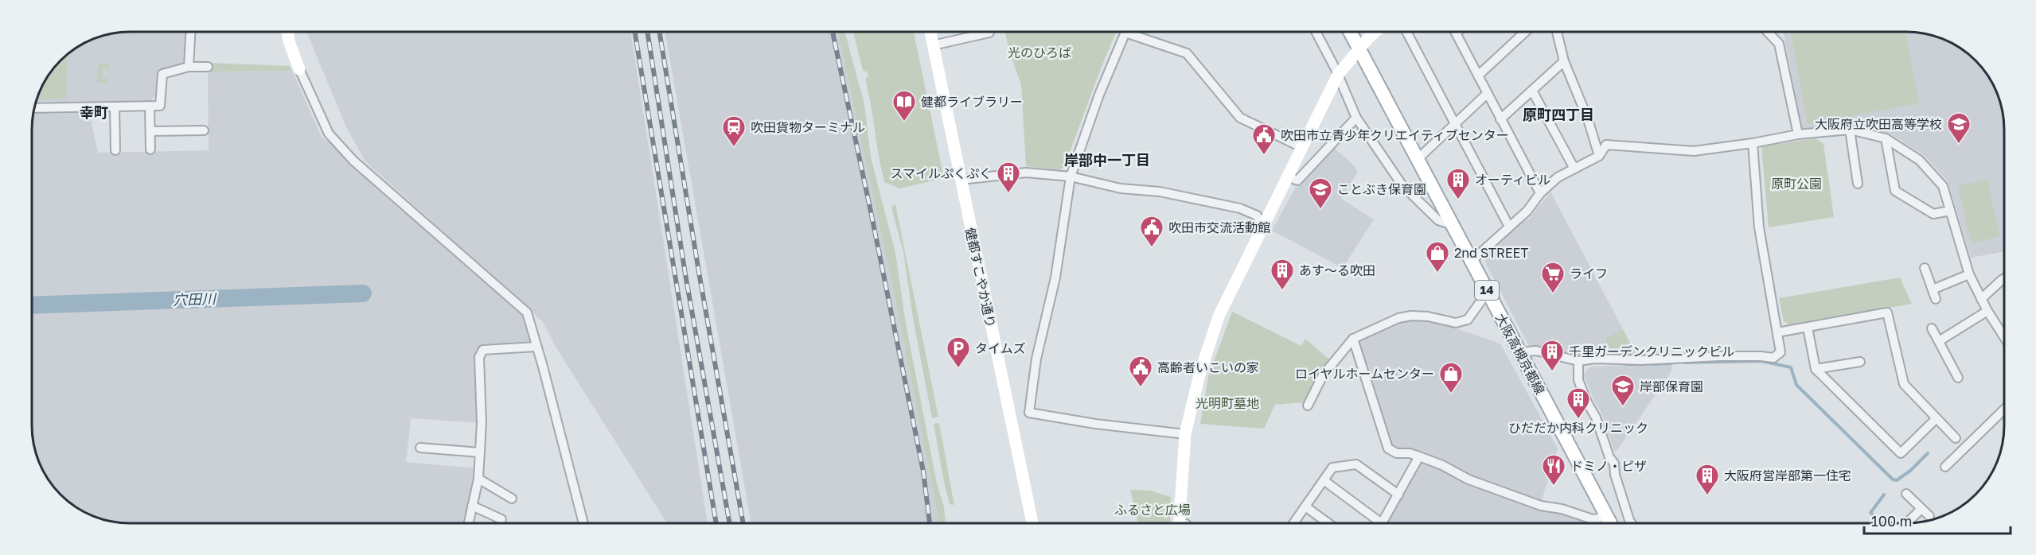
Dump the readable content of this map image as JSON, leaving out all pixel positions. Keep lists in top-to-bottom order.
{
  "streets": {
    "main road": ["14", "大阪高槻京都線"],
    "street": ["健都すこやか通り"]
  },
  "districts": ["幸町", "原町四丁目", "岸部中一丁目"],
  "water": ["穴田川"],
  "parks": [
    "光のひろば",
    "原町公園",
    "光明町墓地",
    "ふるさと広場"
  ],
  "places": {
    "library": ["健都ライブラリー"],
    "school or university": ["大阪府立吹田高等学校", "ことぶき保育園", "岸部保育園"],
    "station": ["吹田貨物ターミナル"],
    "public building": ["吹田市立青少年クリエイティブセンター", "吹田市交流活動館", "高齢者いこいの家"],
    "building": [
      "スマイルぷくぷく",
      "オーティビル",
      "あす～る吹田",
      "千里ガーデンクリニックビル",
      "ひだだか内科クリニック",
      "大阪府営岸部第一住宅"
    ],
    "shop": ["2nd STREET", "ロイヤルホームセンター"],
    "supermarket": ["ライフ"],
    "parking": ["タイムズ"],
    "restaurant": ["ドミノ・ピザ"]
  },
  "scale_bar": "100 m"
}
